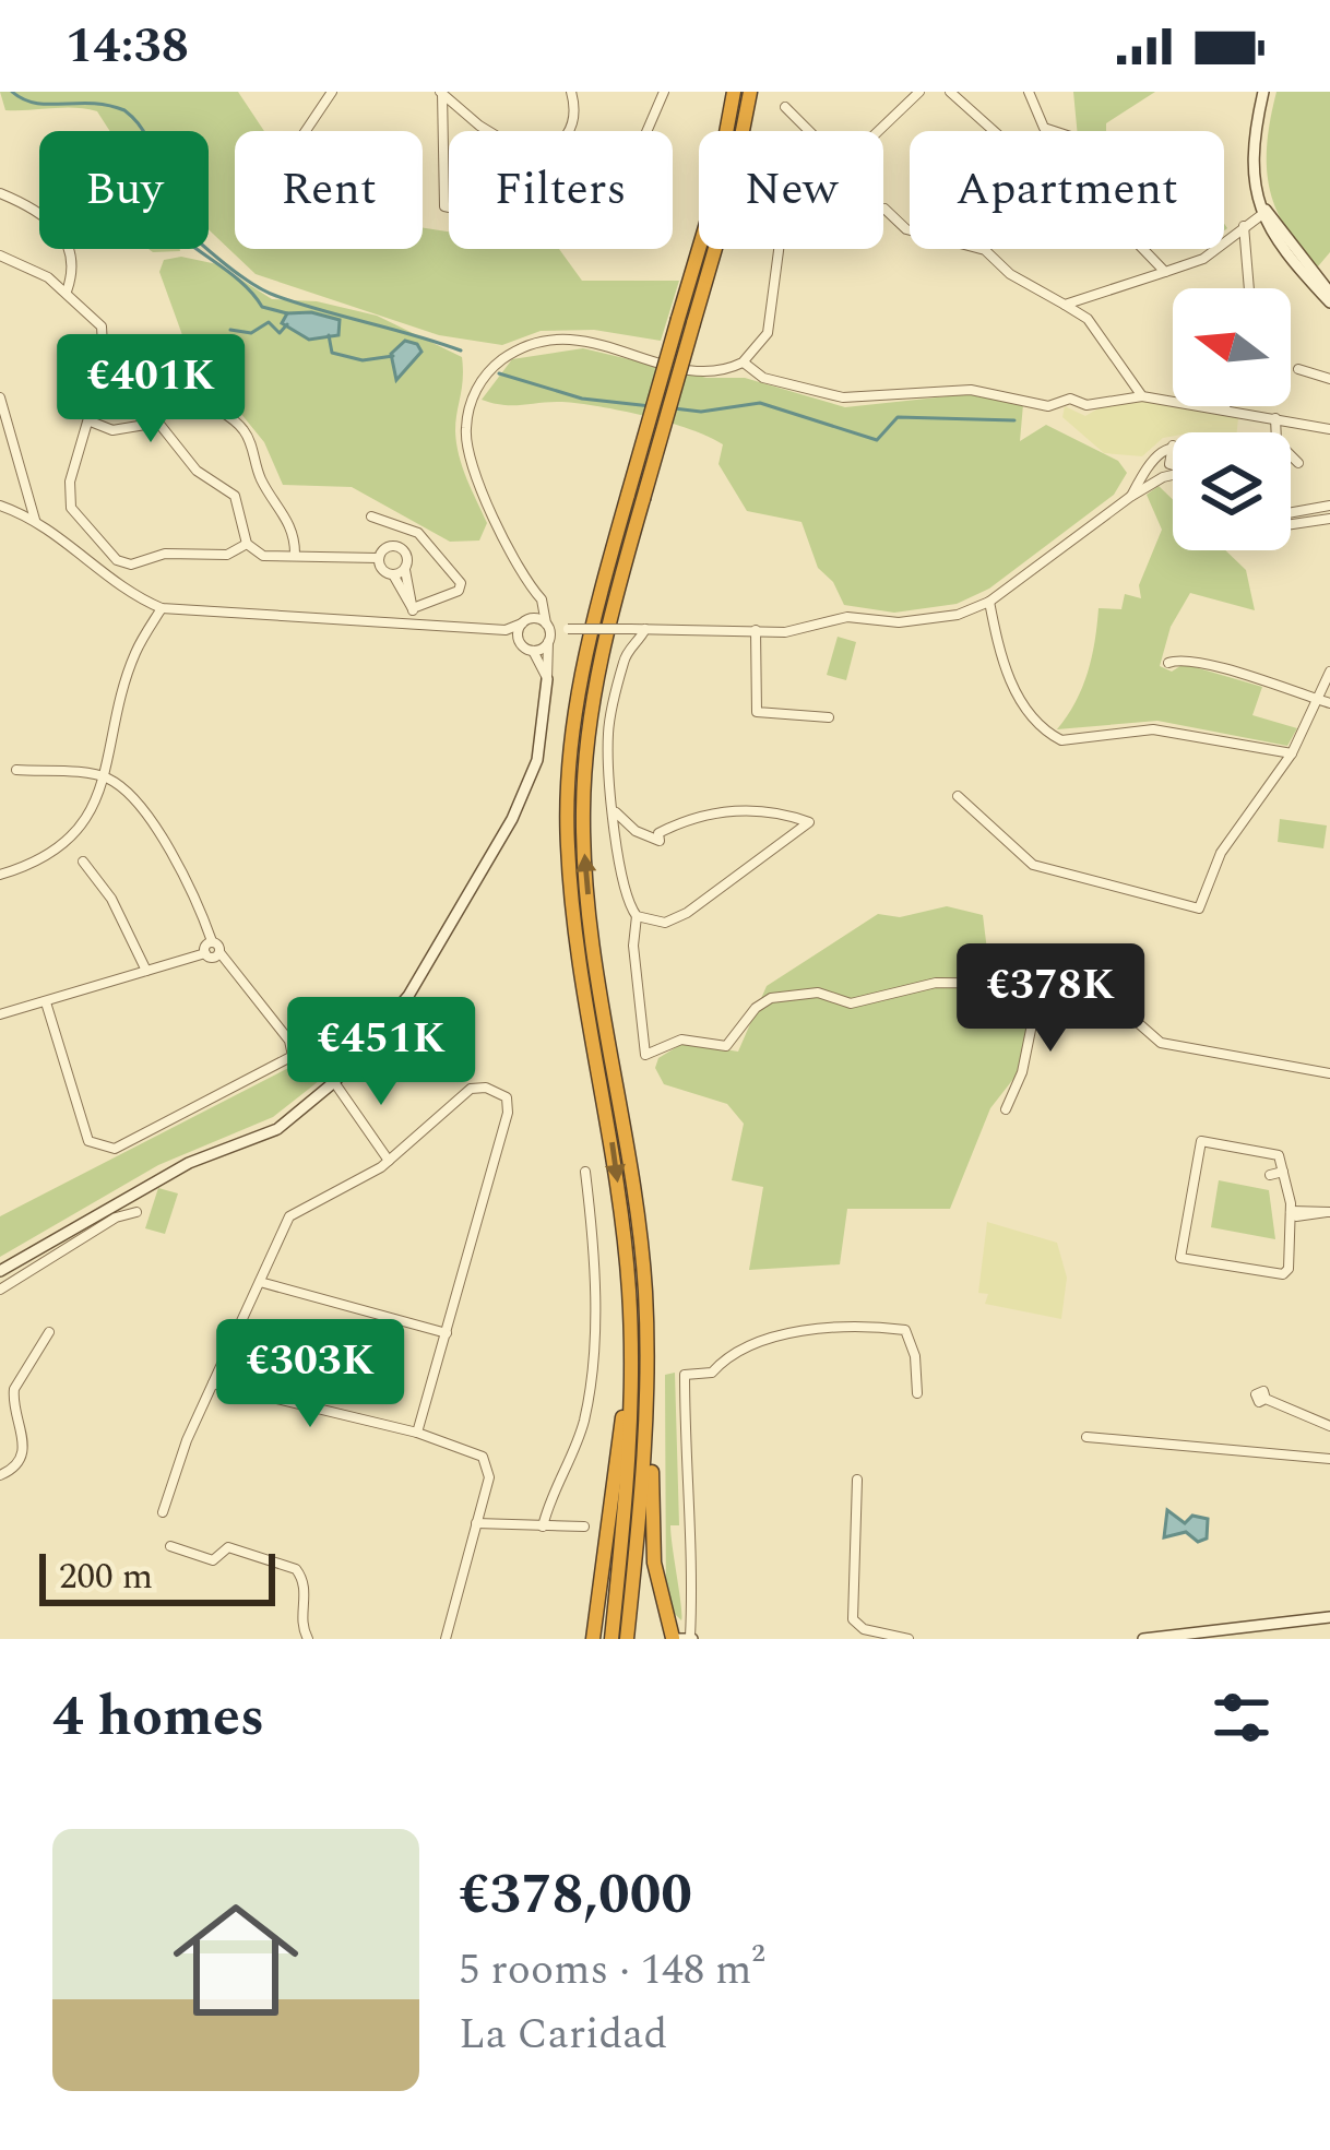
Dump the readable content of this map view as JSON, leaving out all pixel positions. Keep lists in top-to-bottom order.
{
  "scale_bar": "200 m",
  "north": "left",
  "page": {
    "status": "14:38",
    "chip": [
      "Buy",
      "Rent",
      "Filters",
      "New",
      "Apartment"
    ],
    "price": [
      "€401K",
      "€378K",
      "€451K",
      "€303K"
    ],
    "scale": "200 m",
    "heading": "4 homes",
    "list": [
      {
        "name": "€378,000",
        "note": "5 rooms · 148 m² · La Caridad"
      }
    ]
  }
}
